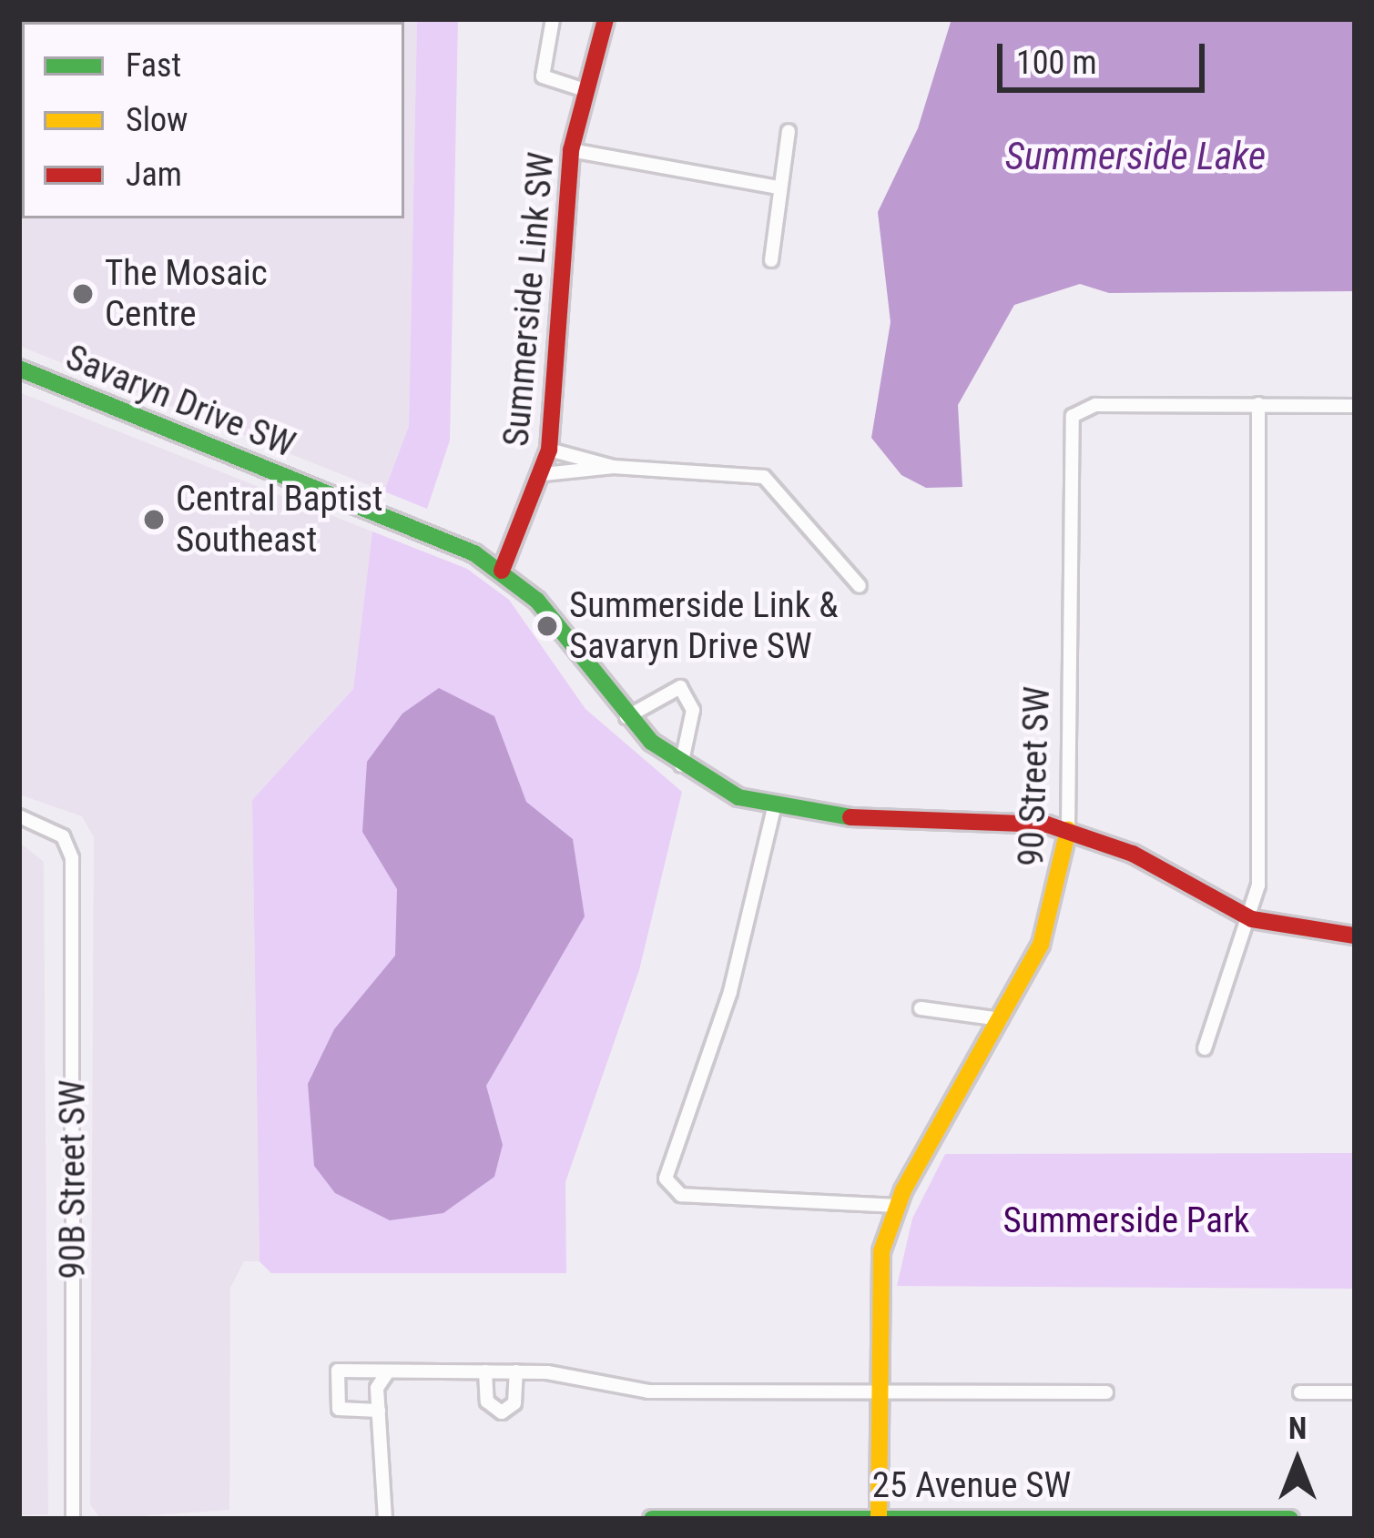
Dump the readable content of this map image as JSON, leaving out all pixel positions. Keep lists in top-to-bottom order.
{
  "streets": {
    "street": [
      "Summerside Link SW",
      "Savaryn Drive SW",
      "90 Street SW",
      "90B Street SW",
      "25 Avenue SW"
    ]
  },
  "crossings": [
    ["Summerside Link SW", "Savaryn Drive SW"],
    ["Savaryn Drive SW", "90 Street SW"],
    ["90 Street SW", "25 Avenue SW"]
  ],
  "water": ["Summerside Lake"],
  "parks": ["Summerside Park"],
  "places": ["The Mosaic Centre", "Central Baptist Southeast", "Summerside Link & Savaryn Drive SW"],
  "legend": ["Fast", "Slow", "Jam"],
  "scale_bar": "100 m",
  "north": "top"
}
